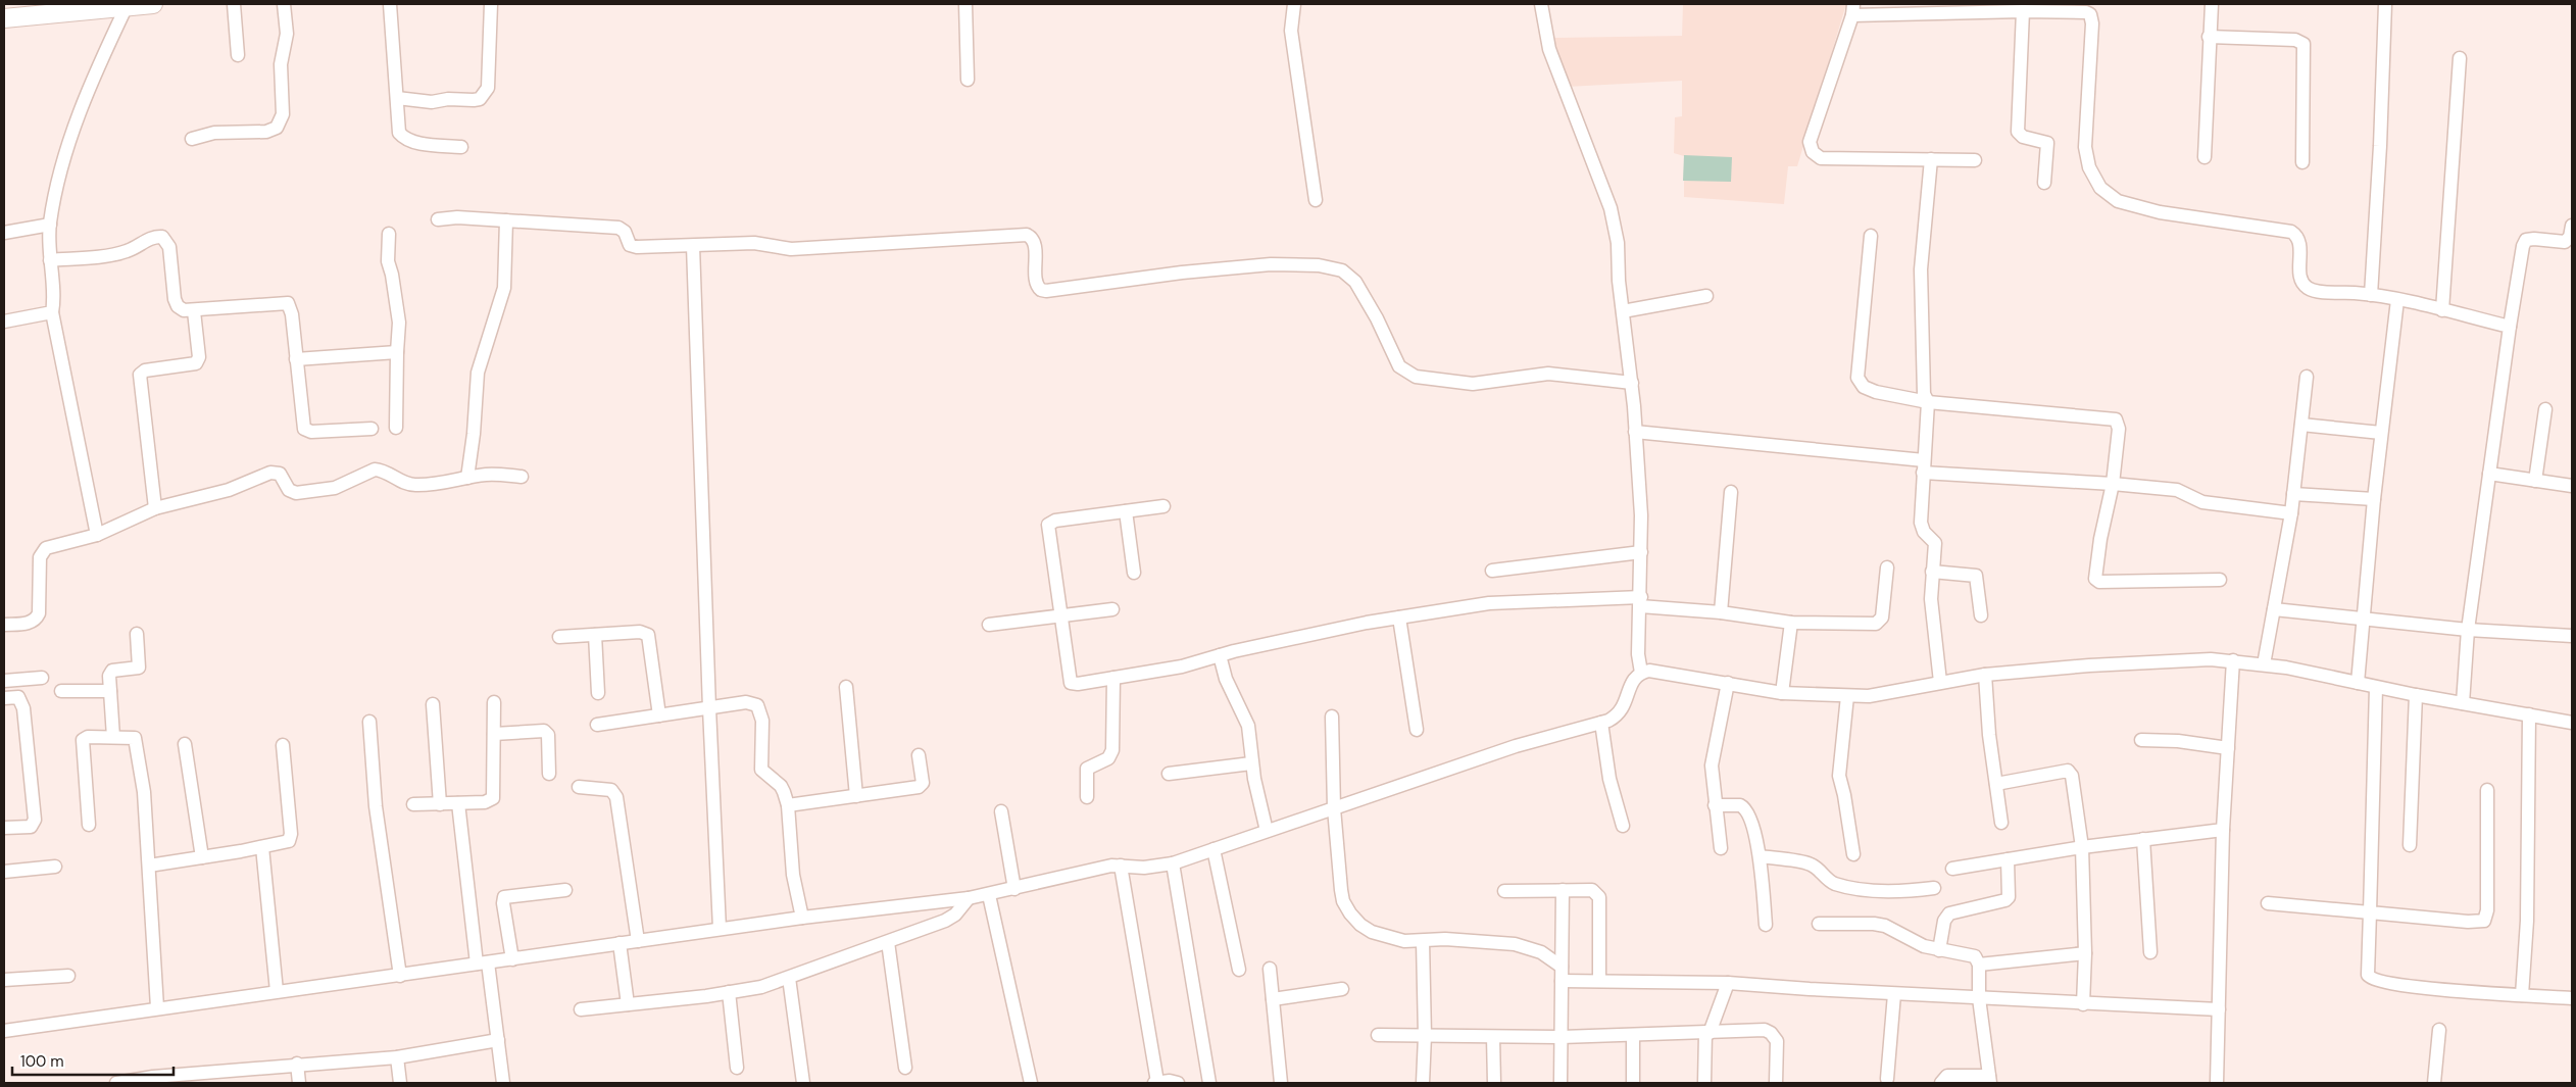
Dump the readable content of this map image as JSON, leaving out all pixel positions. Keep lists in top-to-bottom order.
{
  "scale_bar": "100 m"
}
